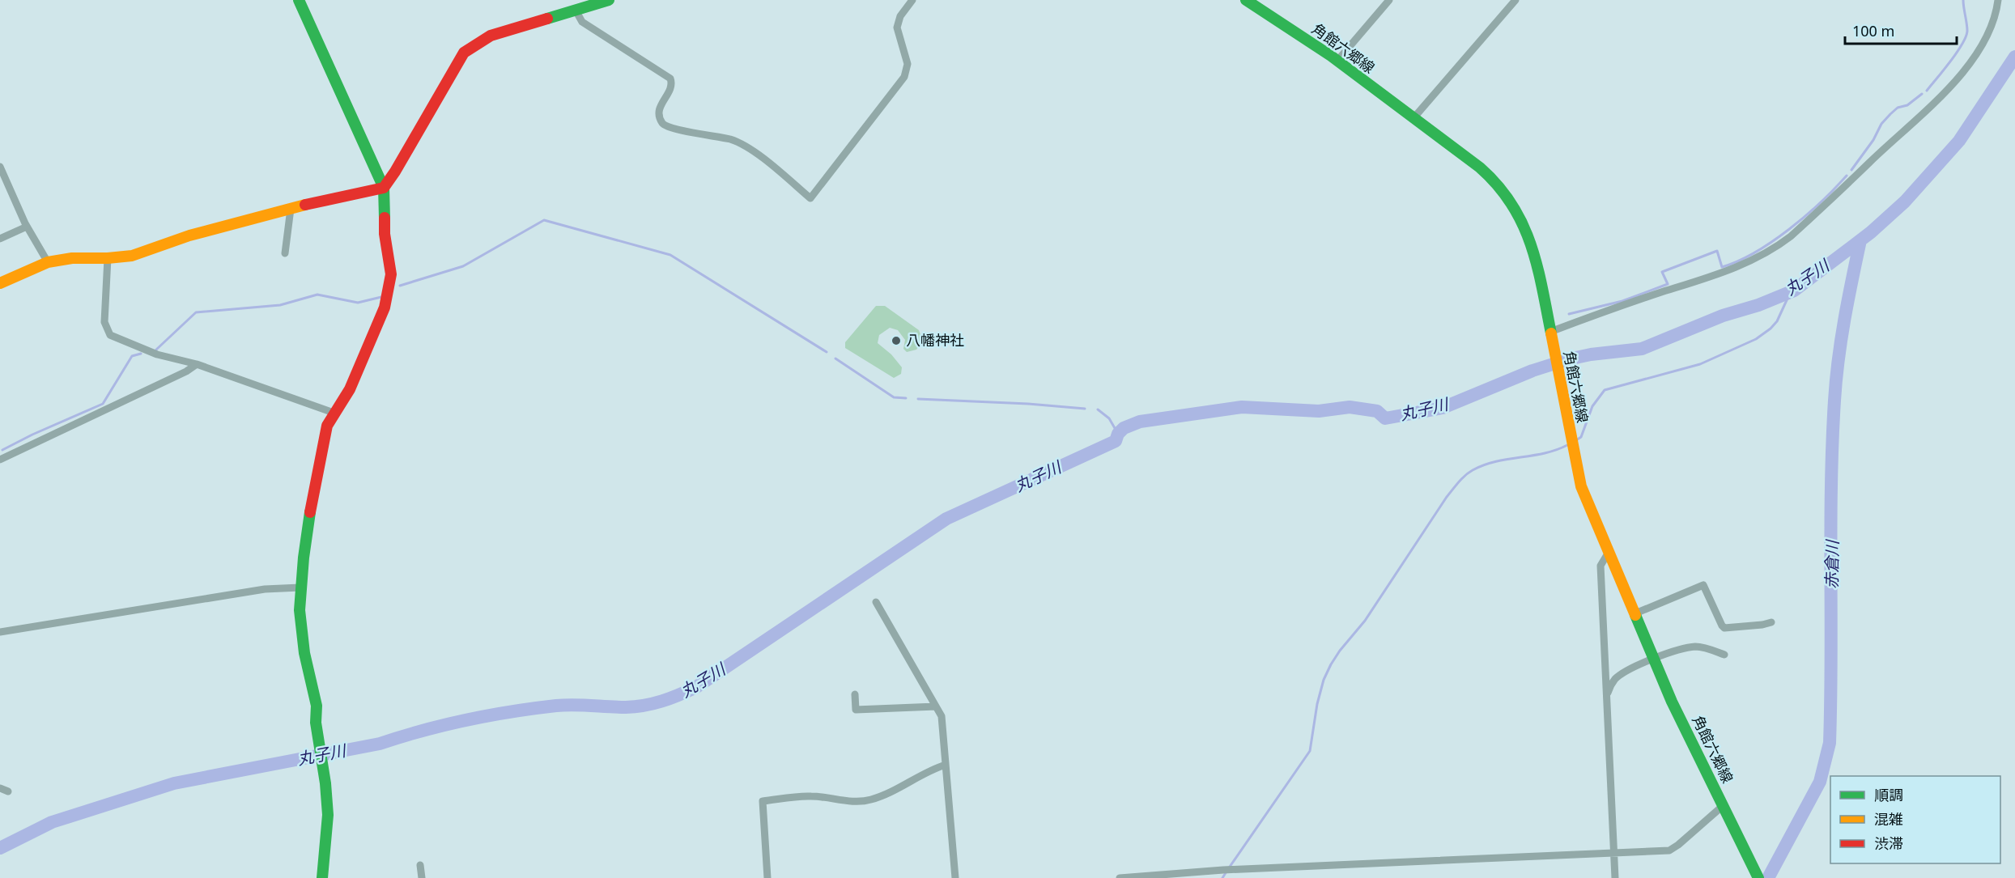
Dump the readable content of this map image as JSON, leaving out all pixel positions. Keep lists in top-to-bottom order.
{
  "streets": {
    "street": ["角館六郷線"]
  },
  "water": ["丸子川", "赤倉川"],
  "places": ["八幡神社"],
  "legend": ["順調", "混雑", "渋滞"],
  "scale_bar": "100 m"
}
